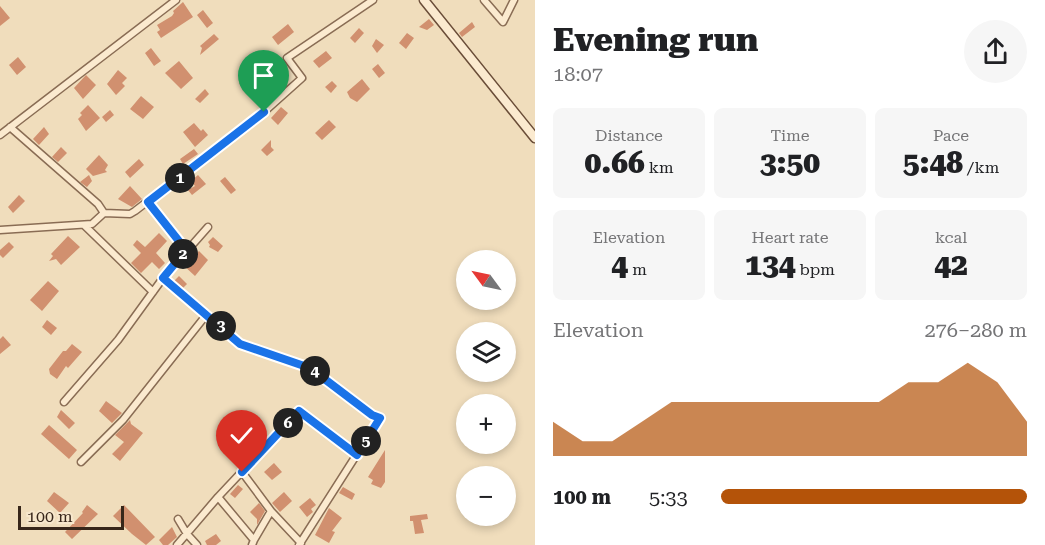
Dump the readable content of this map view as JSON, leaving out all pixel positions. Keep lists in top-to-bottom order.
{
  "scale_bar": "100 m",
  "north": "top left",
  "page": {
    "heading": ["Evening run", "18:07"],
    "stats": [
      ["Distance", "0.66 km"],
      ["Time", "3:50"],
      ["Pace", "5:48 /km"],
      ["Elevation", "4 m"],
      ["Heart rate", "134 bpm"],
      ["kcal", "42"]
    ],
    "pins": [
      "1",
      "2",
      "3",
      "4",
      "6",
      "5"
    ],
    "map_buttons": ["+", "−"],
    "chart": ["Elevation", "276–280 m"],
    "list": [
      {
        "name": "100 m",
        "note": "5:33"
      }
    ],
    "scale": "100 m"
  }
}
